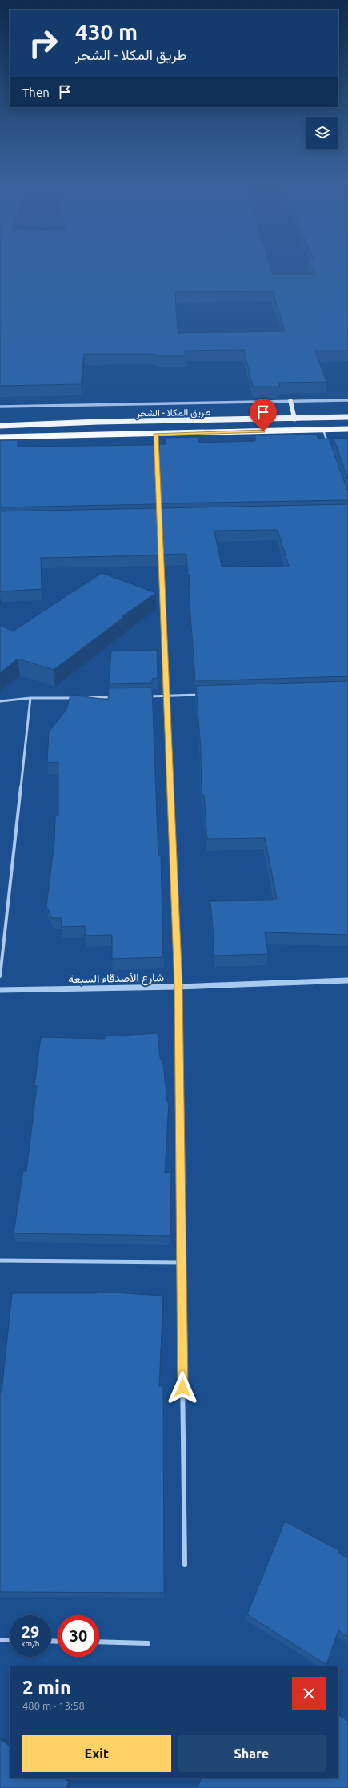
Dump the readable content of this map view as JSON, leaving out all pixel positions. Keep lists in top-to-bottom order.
{
  "streets": {
    "highway": ["طريق المكلا - الشحر"],
    "street": ["شارع الأصدقاء السبعة"]
  },
  "page": {
    "turn": ["430 m", "طريق المكلا - الشحر"],
    "then": "Then",
    "speed": "29 km/h",
    "limit": "30",
    "heading": ["2 min", "480 m · 13:58"],
    "buttons": ["Exit", "Share"]
  }
}
